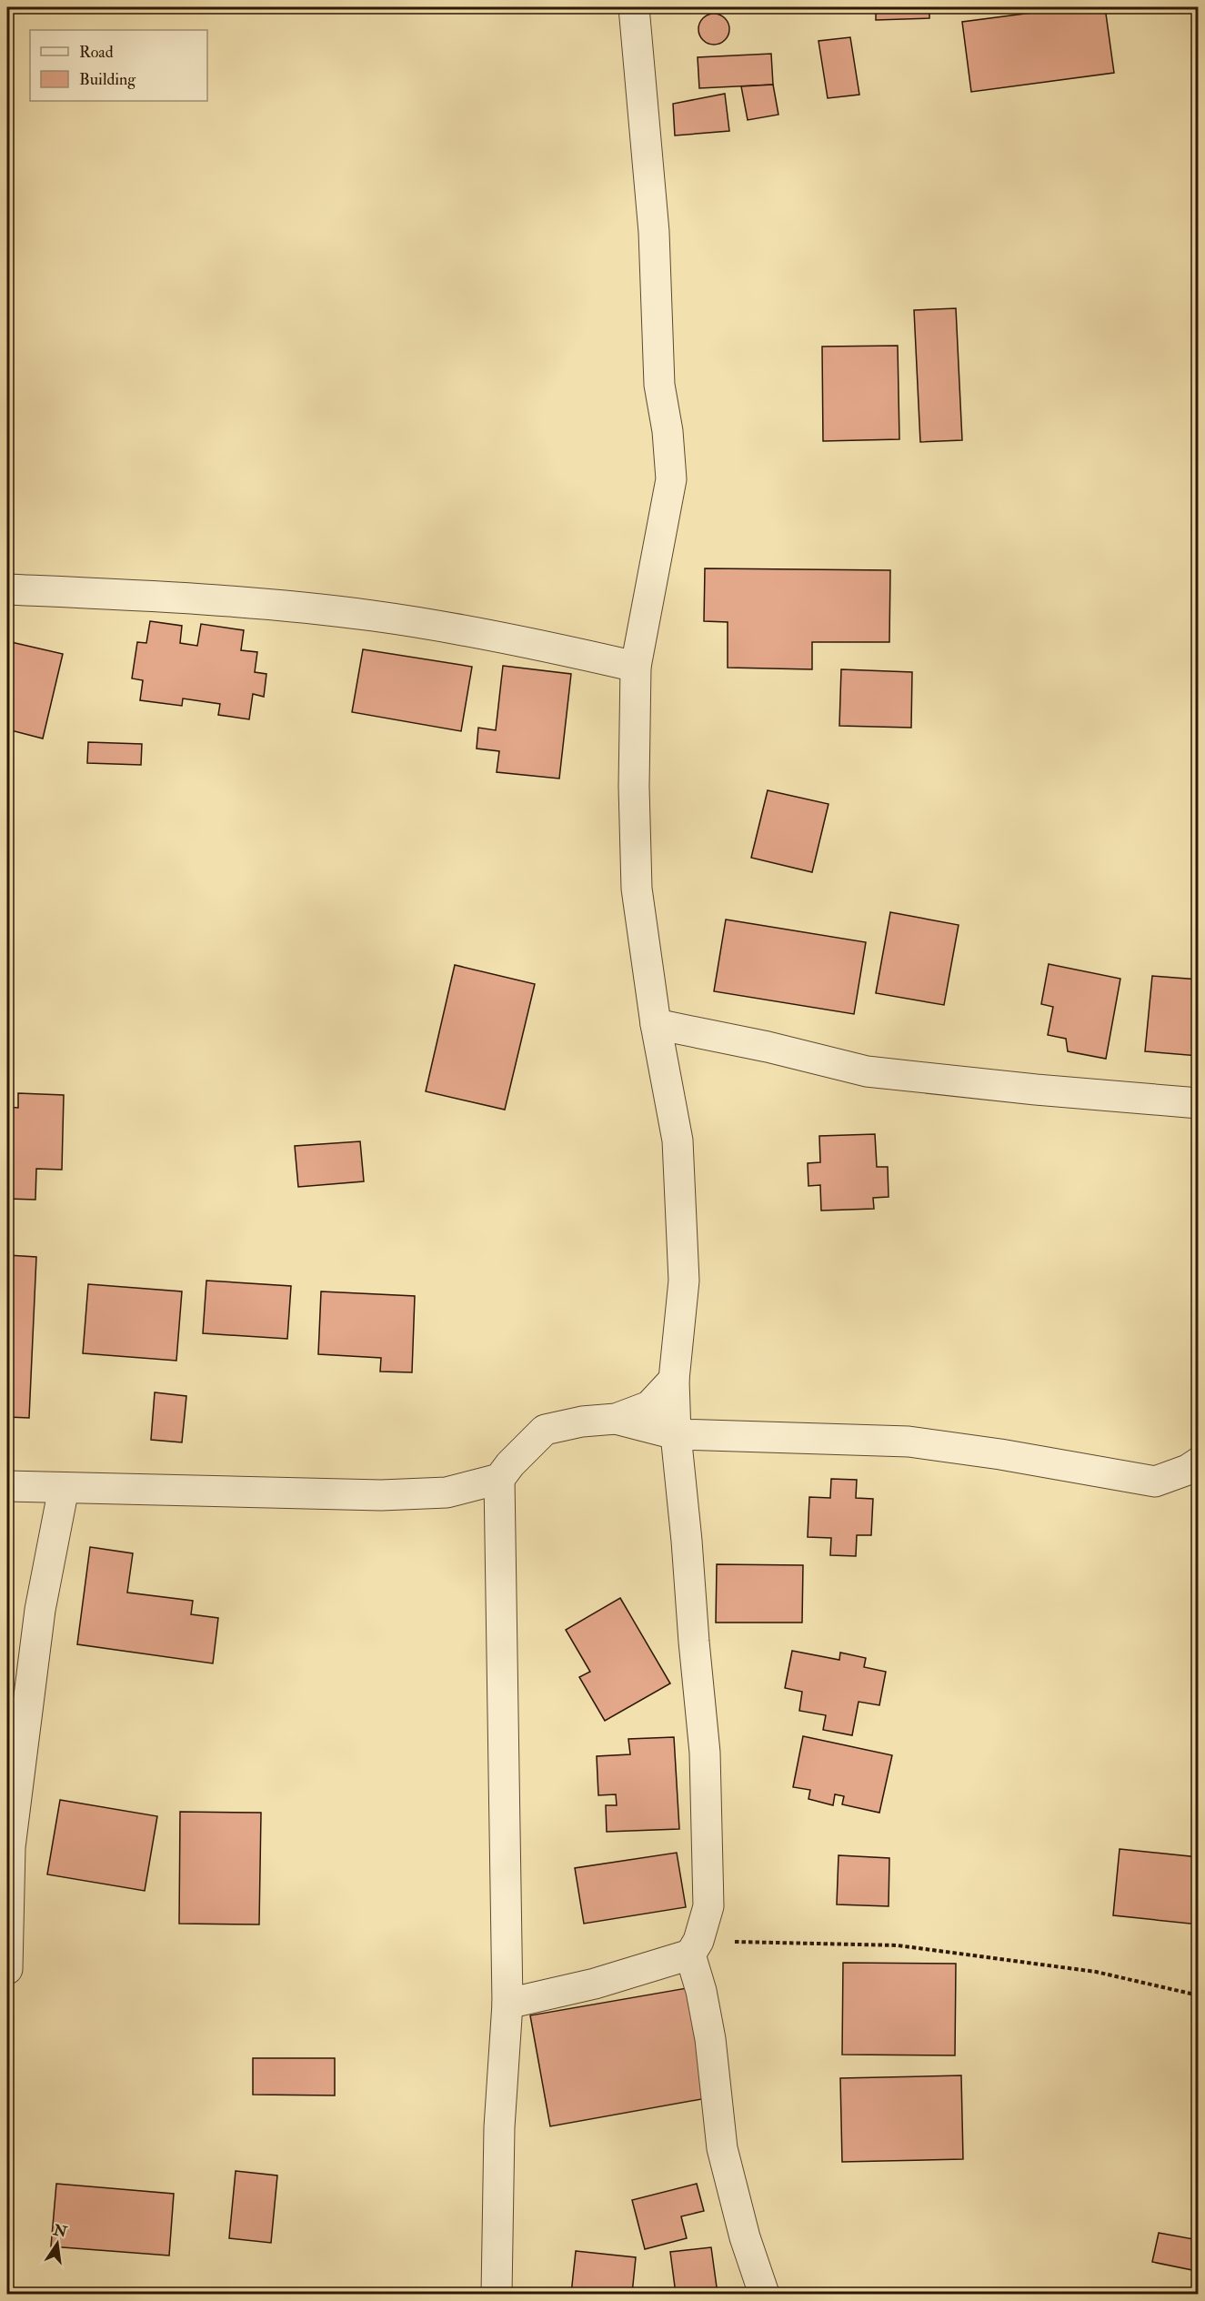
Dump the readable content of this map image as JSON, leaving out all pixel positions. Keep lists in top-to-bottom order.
{
  "legend": ["Road", "Building"],
  "north": "top"
}
